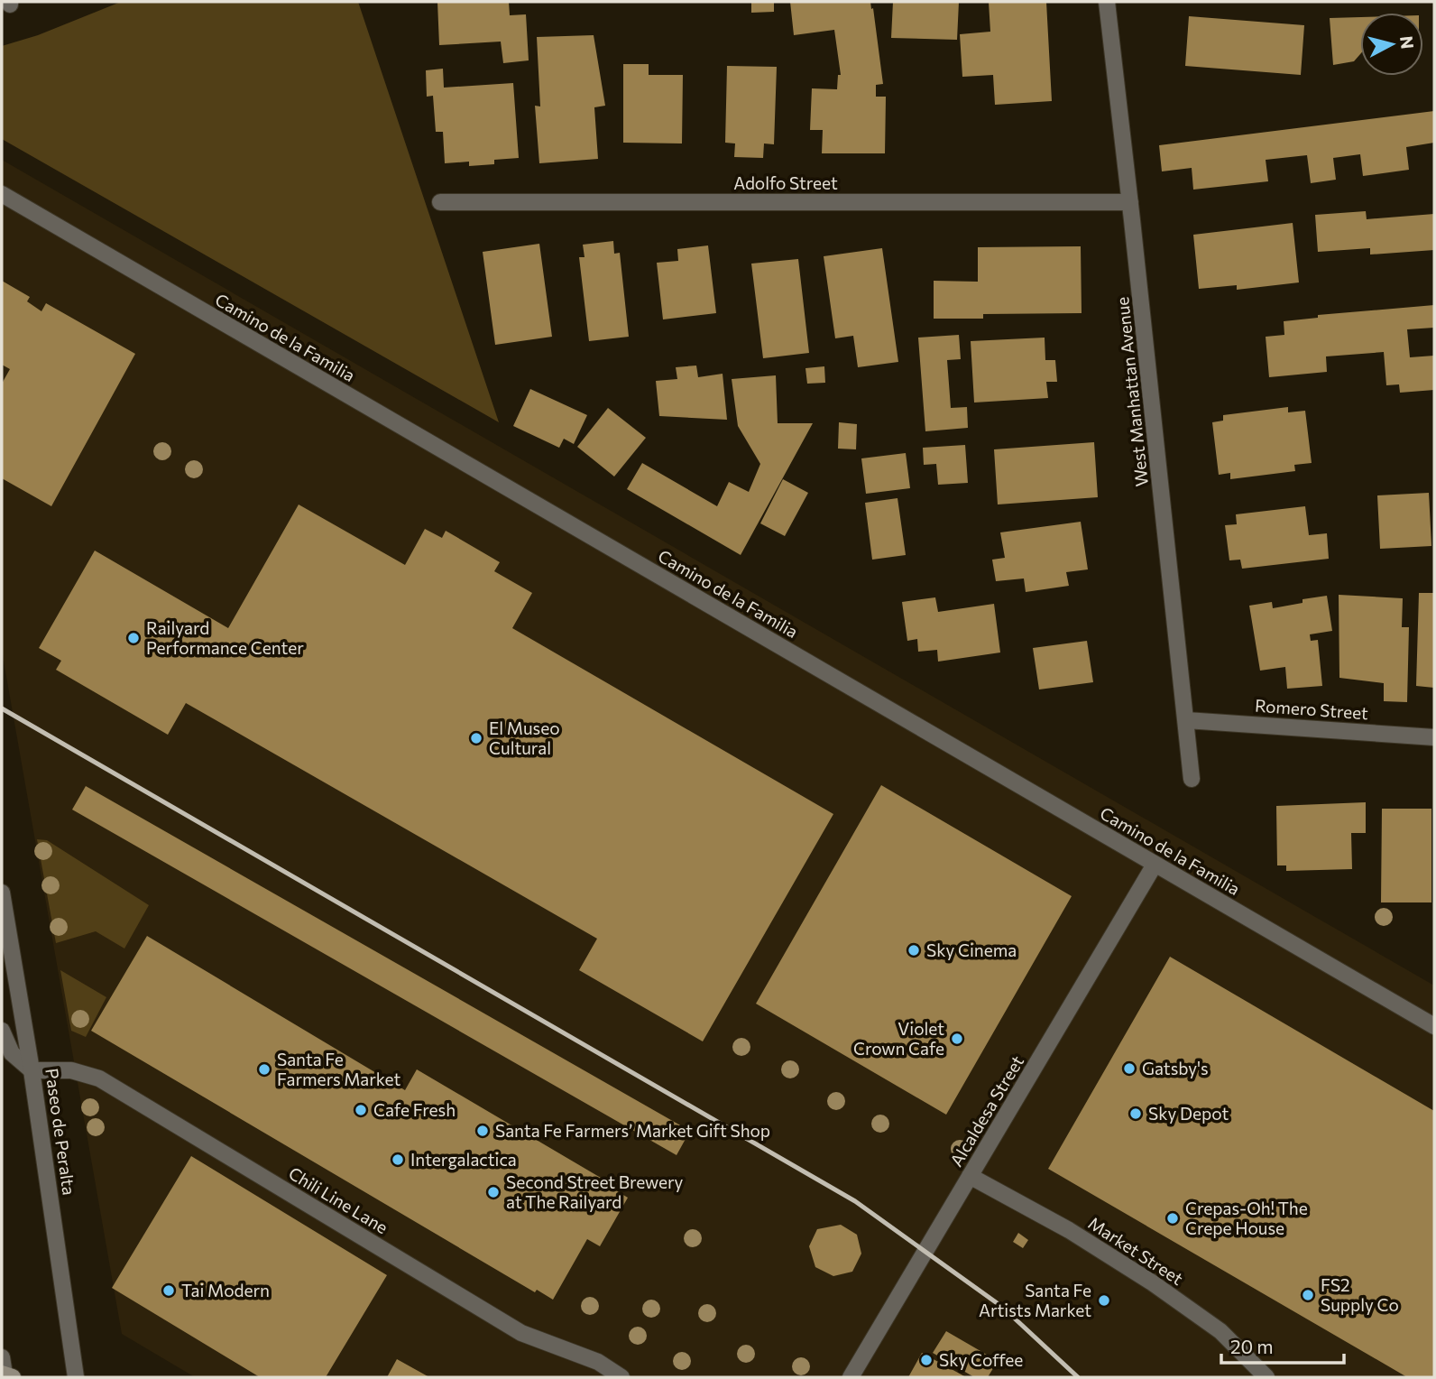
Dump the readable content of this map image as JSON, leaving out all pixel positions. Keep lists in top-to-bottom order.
{
  "streets": {
    "street": [
      "Adolfo Street",
      "Camino de la Familia",
      "West Manhattan Avenue",
      "Romero Street",
      "Alcaldesa Street",
      "Paseo de Peralta",
      "Chili Line Lane",
      "Market Street"
    ]
  },
  "crossings": [
    ["Adolfo Street", "West Manhattan Avenue"],
    ["Camino de la Familia", "Alcaldesa Street"],
    ["West Manhattan Avenue", "Romero Street"],
    ["Alcaldesa Street", "Market Street"],
    ["Paseo de Peralta", "Chili Line Lane"]
  ],
  "places": [
    "Railyard Performance Center",
    "El Museo Cultural",
    "Sky Cinema",
    "Violet Crown Cafe",
    "Gatsby's",
    "Santa Fe Farmers Market",
    "Cafe Fresh",
    "Sky Depot",
    "Santa Fe Farmers’ Market Gift Shop",
    "Intergalactica",
    "Second Street Brewery at The Railyard",
    "Crepas-Oh! The Crepe House",
    "Tai Modern",
    "FS2 Supply Co",
    "Santa Fe Artists Market",
    "Sky Coffee"
  ],
  "scale_bar": "20 m",
  "north": "right"
}
